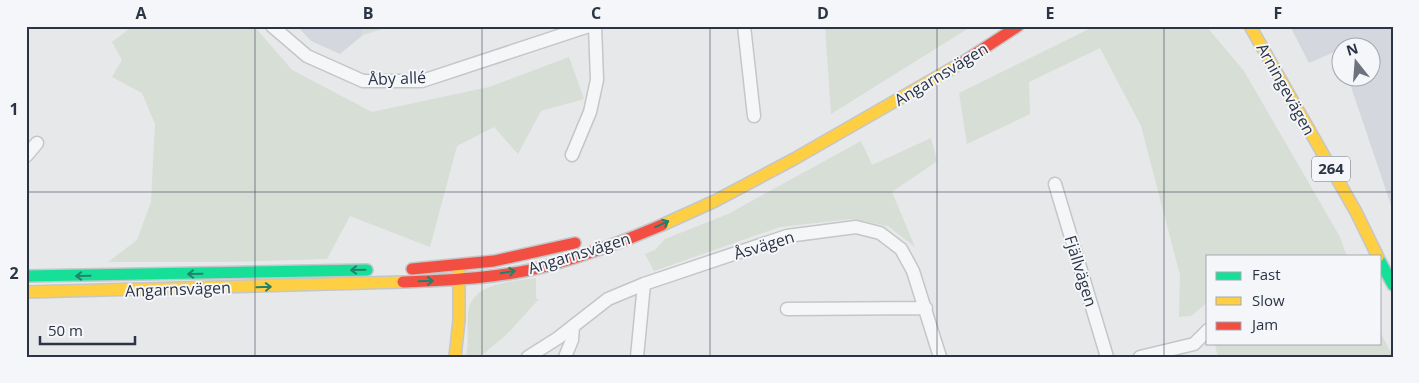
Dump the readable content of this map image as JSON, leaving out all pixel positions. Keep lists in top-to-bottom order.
{
  "streets": {
    "main road": ["Angarnsvägen", "Arningevägen", "264"],
    "street": ["Åby allé", "Åsvägen", "Fjällvägen"]
  },
  "legend": ["Fast", "Slow", "Jam"],
  "scale_bar": "50 m",
  "north": "top",
  "grid": {
    "columns": [
      "A",
      "B",
      "C",
      "D",
      "E",
      "F"
    ],
    "rows": ["1", "2"]
  }
}
